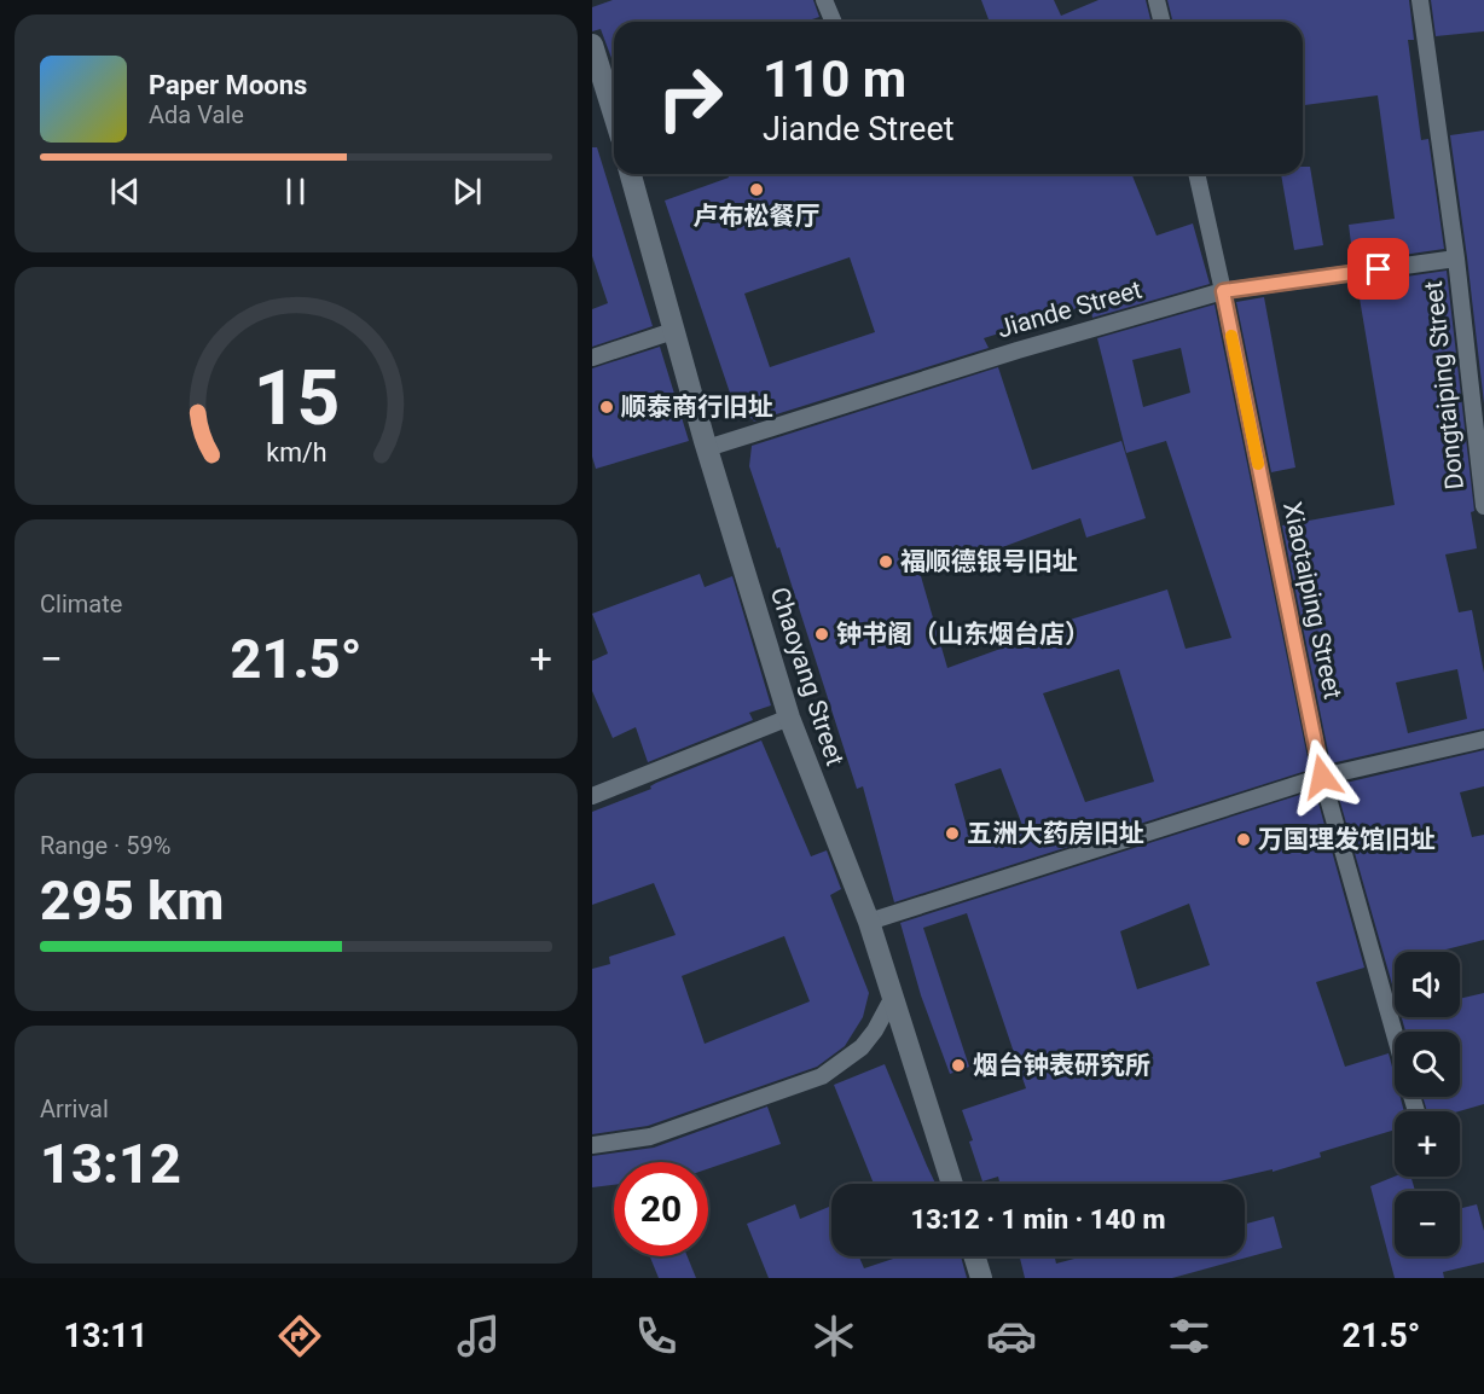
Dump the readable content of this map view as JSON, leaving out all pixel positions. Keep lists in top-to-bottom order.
{
  "streets": {
    "street": ["Chaoyang Street"],
    "lane": ["Jiande Street", "Dongtaiping Street", "Xiaotaiping Street"]
  },
  "crossings": [
    ["Jiande Street", "Dongtaiping Street"],
    ["Jiande Street", "Xiaotaiping Street"],
    ["Jiande Street", "Chaoyang Street"]
  ],
  "places": [
    "卢布松餐厅",
    "顺泰商行旧址",
    "福顺德银号旧址",
    "钟书阁（山东烟台店）",
    "五洲大药房旧址",
    "万国理发馆旧址",
    "烟台钟表研究所"
  ],
  "page": {
    "turn": ["110 m", "Jiande Street"],
    "song": ["Paper Moons", "Ada Vale"],
    "tile": [
      "Climate",
      ["Range · 59%", "295 km"],
      ["Arrival", "13:12"]
    ],
    "heat": ["−", "21.5°", "+"],
    "map_buttons": ["+", "−"],
    "limit": "20",
    "trip": "13:12 · 1 min · 140 m",
    "tabs": ["13:11", "21.5°"],
    "gauge": ["15", "km/h"]
  }
}
